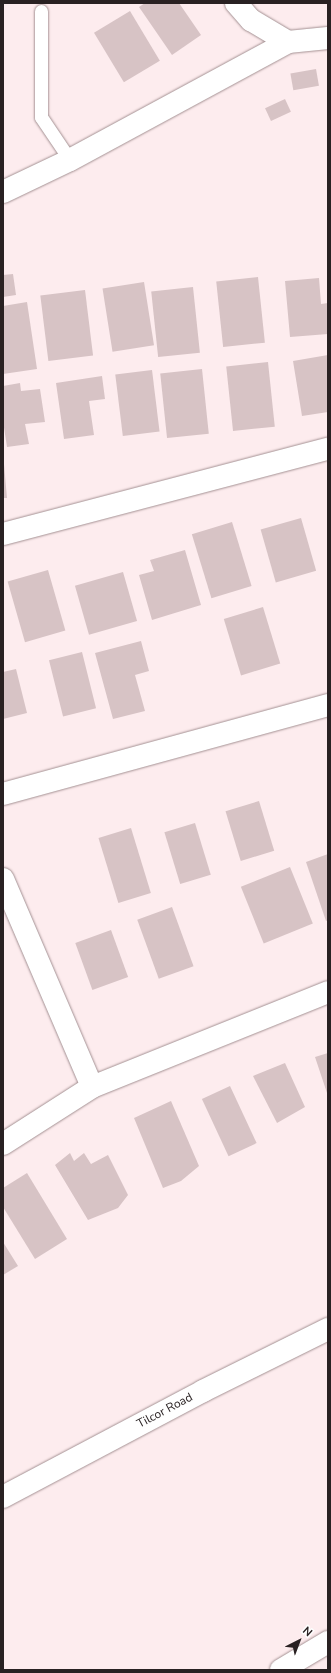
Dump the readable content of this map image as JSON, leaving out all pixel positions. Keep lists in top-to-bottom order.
{
  "streets": {
    "street": ["Tilcor Road"]
  },
  "north": "top right"
}
